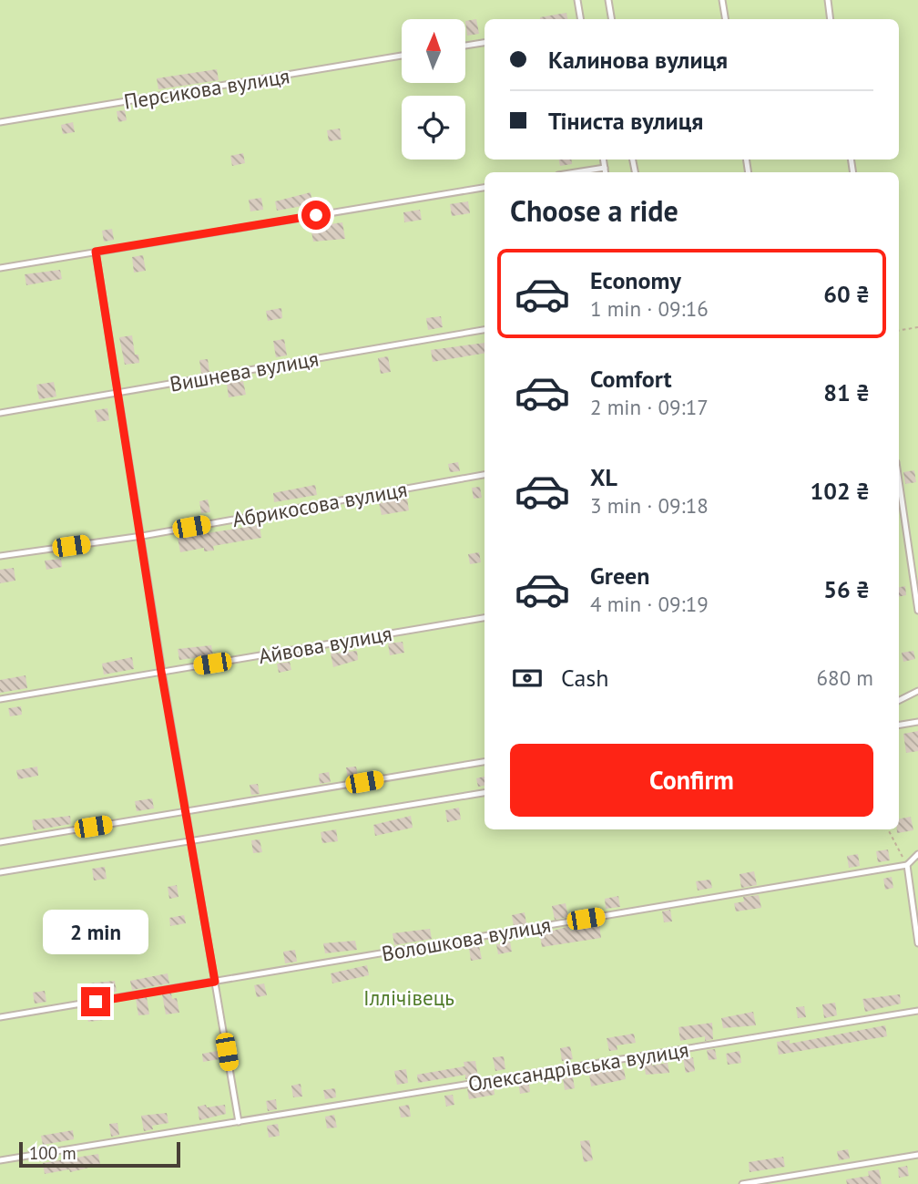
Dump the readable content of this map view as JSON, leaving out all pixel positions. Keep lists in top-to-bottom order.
{
  "streets": {
    "lane": [
      "Персикова вулиця",
      "Вишнева вулиця",
      "Абрикосова вулиця",
      "Айвова вулиця",
      "Волошкова вулиця",
      "Олександрівська вулиця"
    ]
  },
  "parks": ["Іллічівець"],
  "scale_bar": "100 m",
  "north": "top",
  "page": {
    "banner": ["Калинова вулиця", "Тіниста вулиця"],
    "heading": "Choose a ride",
    "list": [
      {
        "name": "Economy",
        "note": "1 min · 09:16",
        "value": "60 ₴"
      },
      {
        "name": "Comfort",
        "note": "2 min · 09:17",
        "value": "81 ₴"
      },
      {
        "name": "XL",
        "note": "3 min · 09:18",
        "value": "102 ₴"
      },
      {
        "name": "Green",
        "note": "4 min · 09:19",
        "value": "56 ₴"
      }
    ],
    "pay": ["Cash", "680 m"],
    "buttons": "Confirm",
    "bubble": "2 min",
    "scale": "100 m"
  }
}
